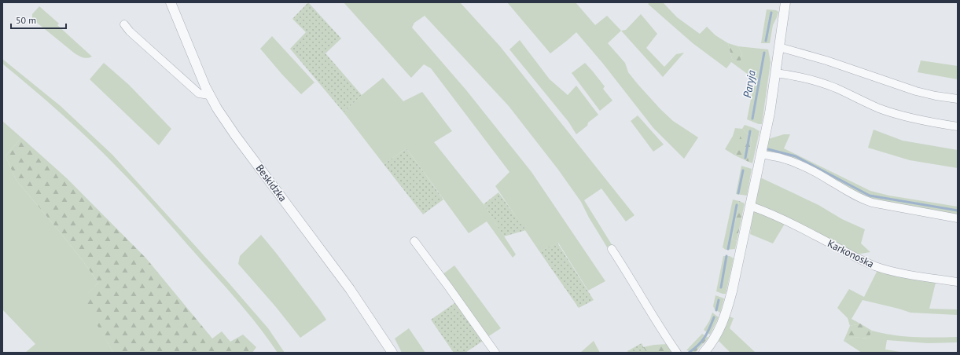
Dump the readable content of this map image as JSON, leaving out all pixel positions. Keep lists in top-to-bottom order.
{
  "streets": {
    "street": ["Beskidzka", "Karkonoska"]
  },
  "water": ["Paryja"],
  "scale_bar": "50 m"
}
